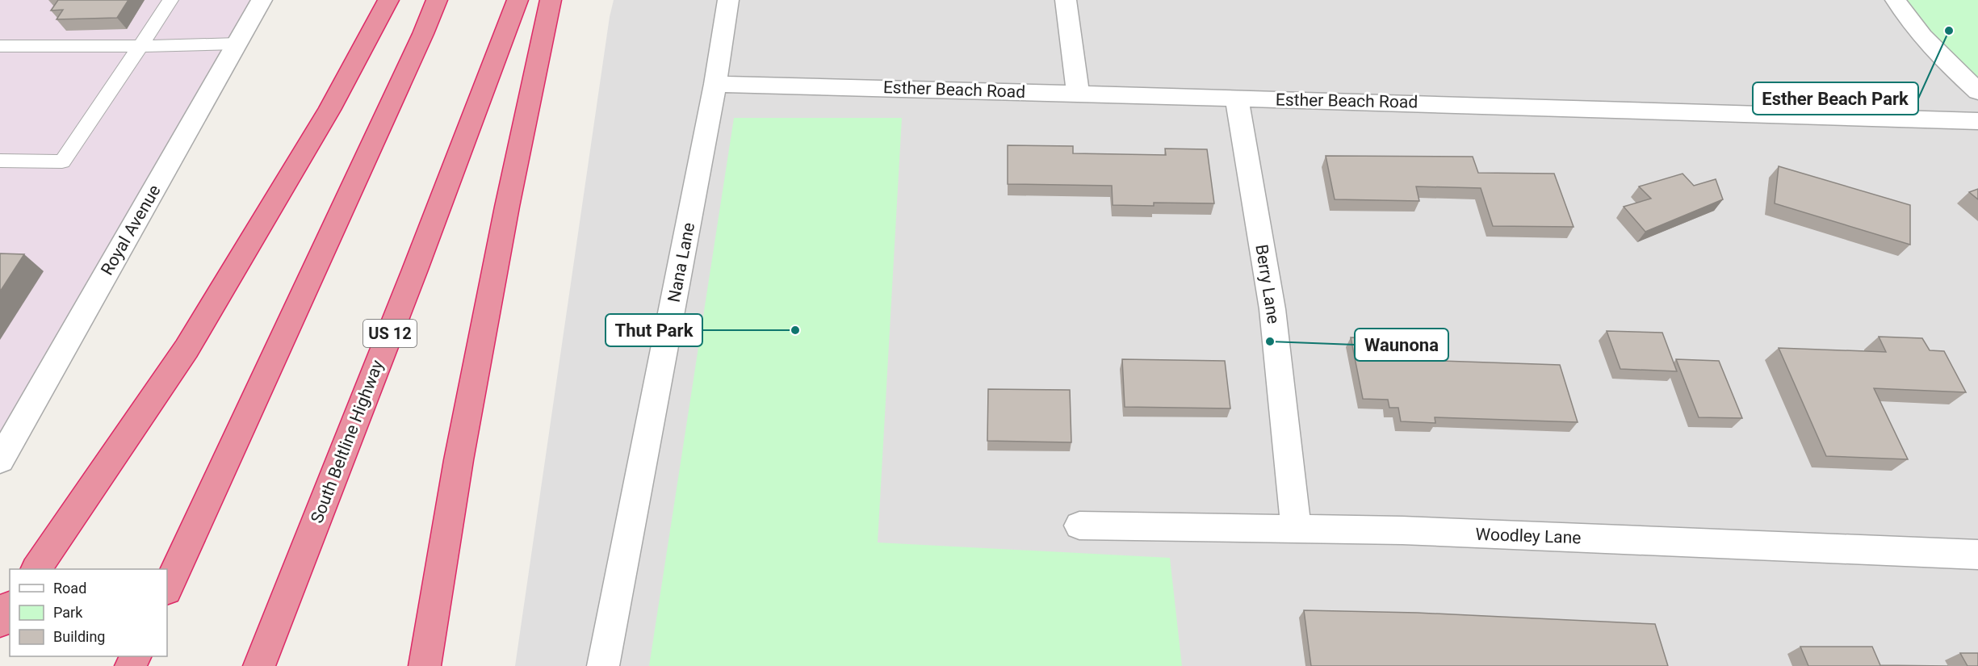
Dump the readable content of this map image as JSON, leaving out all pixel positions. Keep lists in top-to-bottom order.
{
  "streets": {
    "highway": ["US 12", "South Beltline Highway"],
    "street": [
      "Esther Beach Road",
      "Royal Avenue",
      "Nana Lane",
      "Berry Lane",
      "Woodley Lane"
    ]
  },
  "crossings": [
    ["Esther Beach Road", "Nana Lane"],
    ["Esther Beach Road", "Berry Lane"],
    ["Berry Lane", "Woodley Lane"]
  ],
  "places": ["Esther Beach Park", "Thut Park", "Waunona"],
  "legend": ["Road", "Park", "Building"]
}
